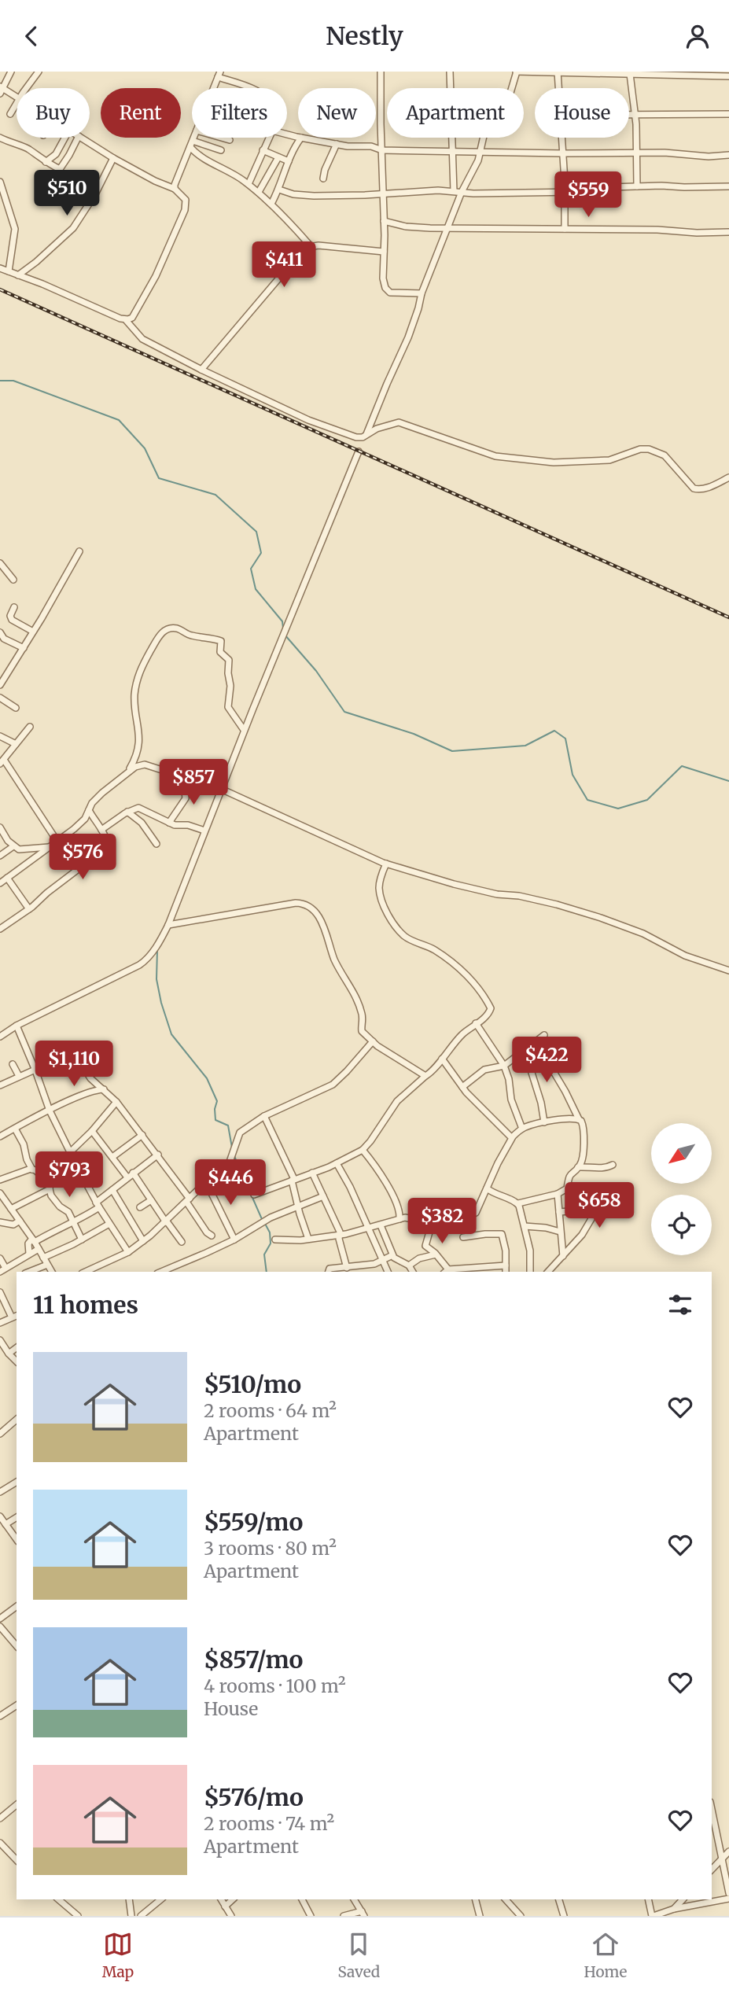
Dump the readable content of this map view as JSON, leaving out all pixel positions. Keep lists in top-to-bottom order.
{
  "north": "bottom left",
  "page": {
    "header": "Nestly",
    "chip": [
      "Buy",
      "Rent",
      "Filters",
      "New",
      "Apartment",
      "House"
    ],
    "price": [
      "$510",
      "$559",
      "$411",
      "$857",
      "$576",
      "$422",
      "$1,110",
      "$793",
      "$446",
      "$658",
      "$382"
    ],
    "heading": "11 homes",
    "list": [
      {
        "name": "$510/mo",
        "note": "2 rooms · 64 m² · Apartment"
      },
      {
        "name": "$559/mo",
        "note": "3 rooms · 80 m² · Apartment"
      },
      {
        "name": "$857/mo",
        "note": "4 rooms · 100 m² · House"
      },
      {
        "name": "$576/mo",
        "note": "2 rooms · 74 m² · Apartment"
      }
    ],
    "tabs": ["Map", "Saved", "Home"]
  }
}
